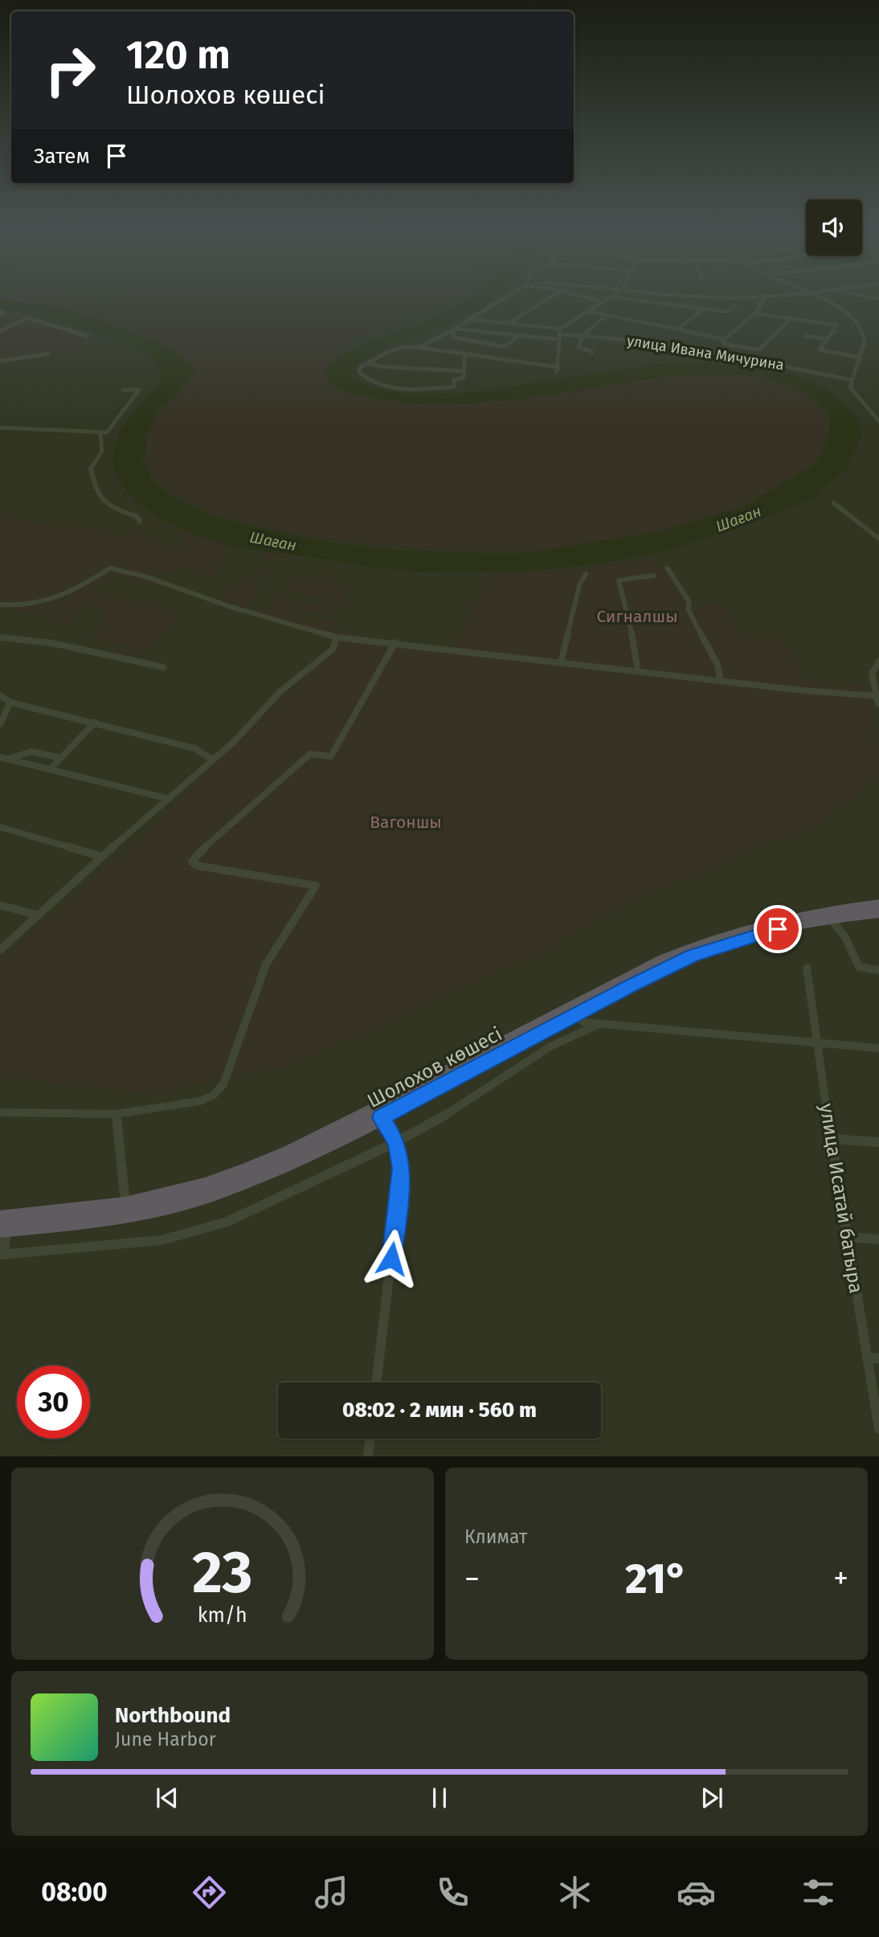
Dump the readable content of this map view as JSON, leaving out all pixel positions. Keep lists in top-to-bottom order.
{
  "streets": {
    "highway": ["Шолохов көшесі"],
    "street": ["улица Ивана Мичурина", "улица Исатай батыра"]
  },
  "water": ["Шаған"],
  "parks": ["Сигналшы", "Вагоншы"],
  "page": {
    "turn": ["120 m", "Шолохов көшесі"],
    "then": "Затем",
    "limit": "30",
    "trip": "08:02 · 2 мин · 560 m",
    "tile": "Климат",
    "heat": ["−", "21°", "+"],
    "song": ["Northbound", "June Harbor"],
    "tabs": "08:00",
    "gauge": ["23", "km/h"]
  }
}
